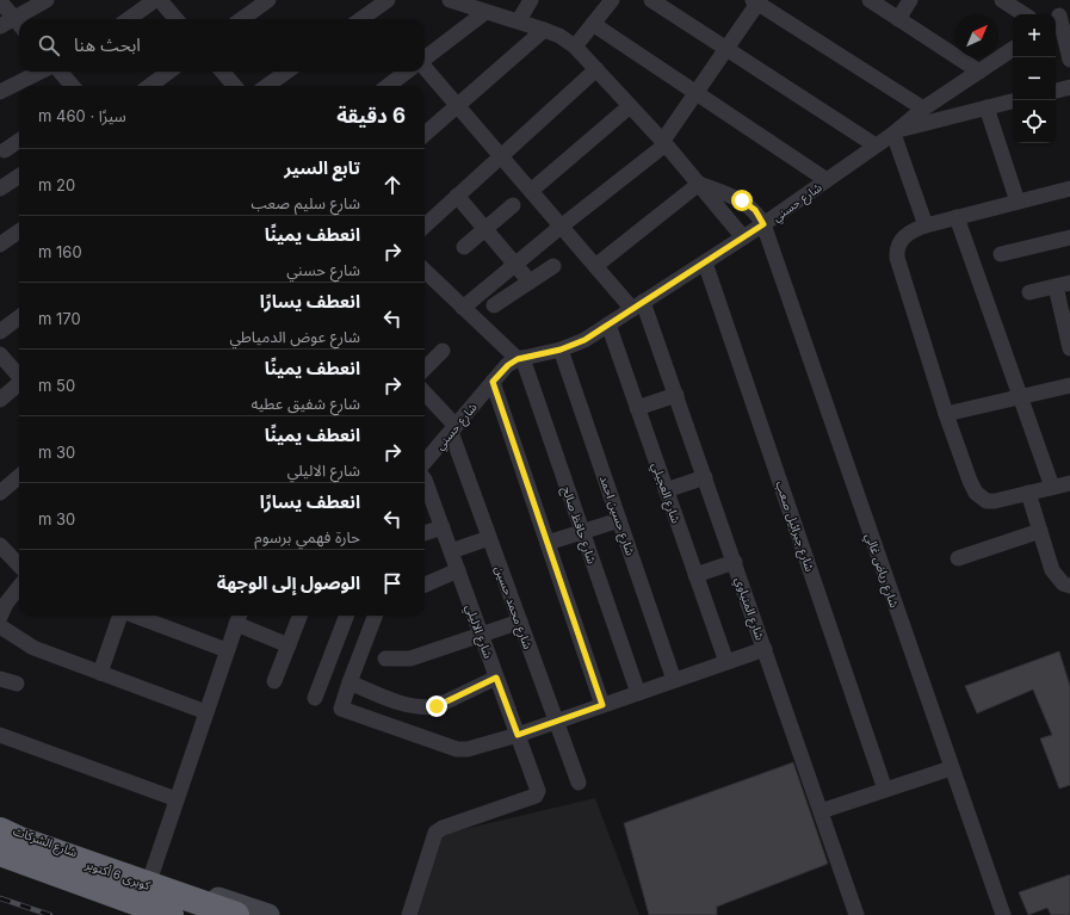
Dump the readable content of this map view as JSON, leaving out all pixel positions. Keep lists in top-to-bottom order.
{
  "streets": {
    "highway": ["كوبرى 6 أكتوبر"],
    "main road": ["شارع الشركات"],
    "street": [
      "شارع حسني",
      "شارع العجيلي",
      "شارع حسين احمد",
      "شارع حافظ صالح",
      "شارع جبرائيل صعب",
      "شارع رياض غالي",
      "شارع محمد حسين",
      "شارع المنياوي",
      "شارع الاليلي"
    ]
  },
  "crossings": [
    ["شارع حسني", "شارع العجيلي"],
    ["شارع حسني", "شارع حسين احمد"],
    ["شارع حسني", "شارع حافظ صالح"],
    ["شارع حسني", "شارع جبرائيل صعب"],
    ["شارع حسني", "شارع رياض غالي"],
    ["شارع حسني", "شارع محمد حسين"],
    ["شارع حسني", "شارع المنياوي"],
    ["شارع الشركات", "كوبرى 6 أكتوبر"]
  ],
  "north": "top right",
  "page": {
    "map_buttons": ["+", "−"],
    "search": "ابحث هنا",
    "heading": ["6 دقيقة", "سيرًا · 460 m"],
    "list": [
      ["تابع السير", "شارع سليم صعب", "20 m"],
      ["انعطف يمينًا", "شارع حسني", "160 m"],
      ["انعطف يسارًا", "شارع عوض الدمياطي", "170 m"],
      ["انعطف يمينًا", "شارع شفيق عطيه", "50 m"],
      ["انعطف يمينًا", "شارع الاليلي", "30 m"],
      ["انعطف يسارًا", "حارة فهمي برسوم", "30 m"],
      "الوصول إلى الوجهة"
    ]
  }
}
